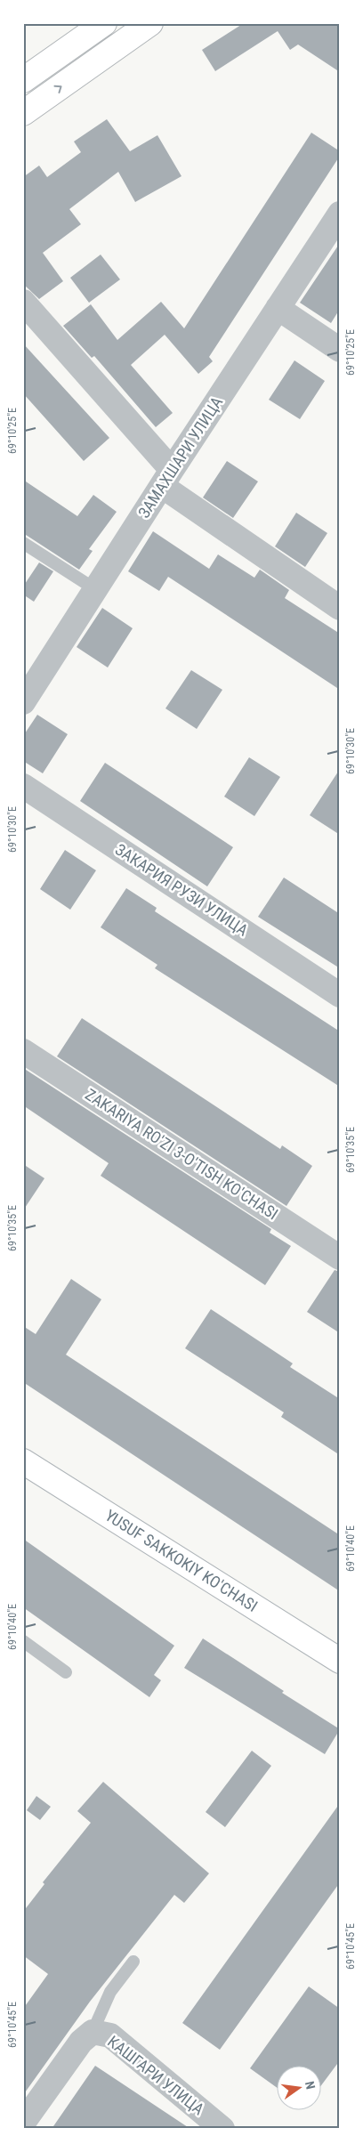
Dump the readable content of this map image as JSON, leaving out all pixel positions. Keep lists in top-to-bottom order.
{
  "streets": {
    "main road": ["YUSUF SAKKOKIY KO'CHASI"],
    "street": [
      "ЗАМАХШАРИ УЛИЦА",
      "ЗАКАРИЯ РУЗИ УЛИЦА",
      "ZAKARIYA RO'ZI 3-O'TISH KO'CHASI",
      "КАШГАРИ УЛИЦА"
    ]
  },
  "north": "right",
  "coordinates": [
    "69°10'25\"E",
    "69°10'30\"E",
    "69°10'35\"E",
    "69°10'40\"E",
    "69°10'45\"E"
  ]
}
